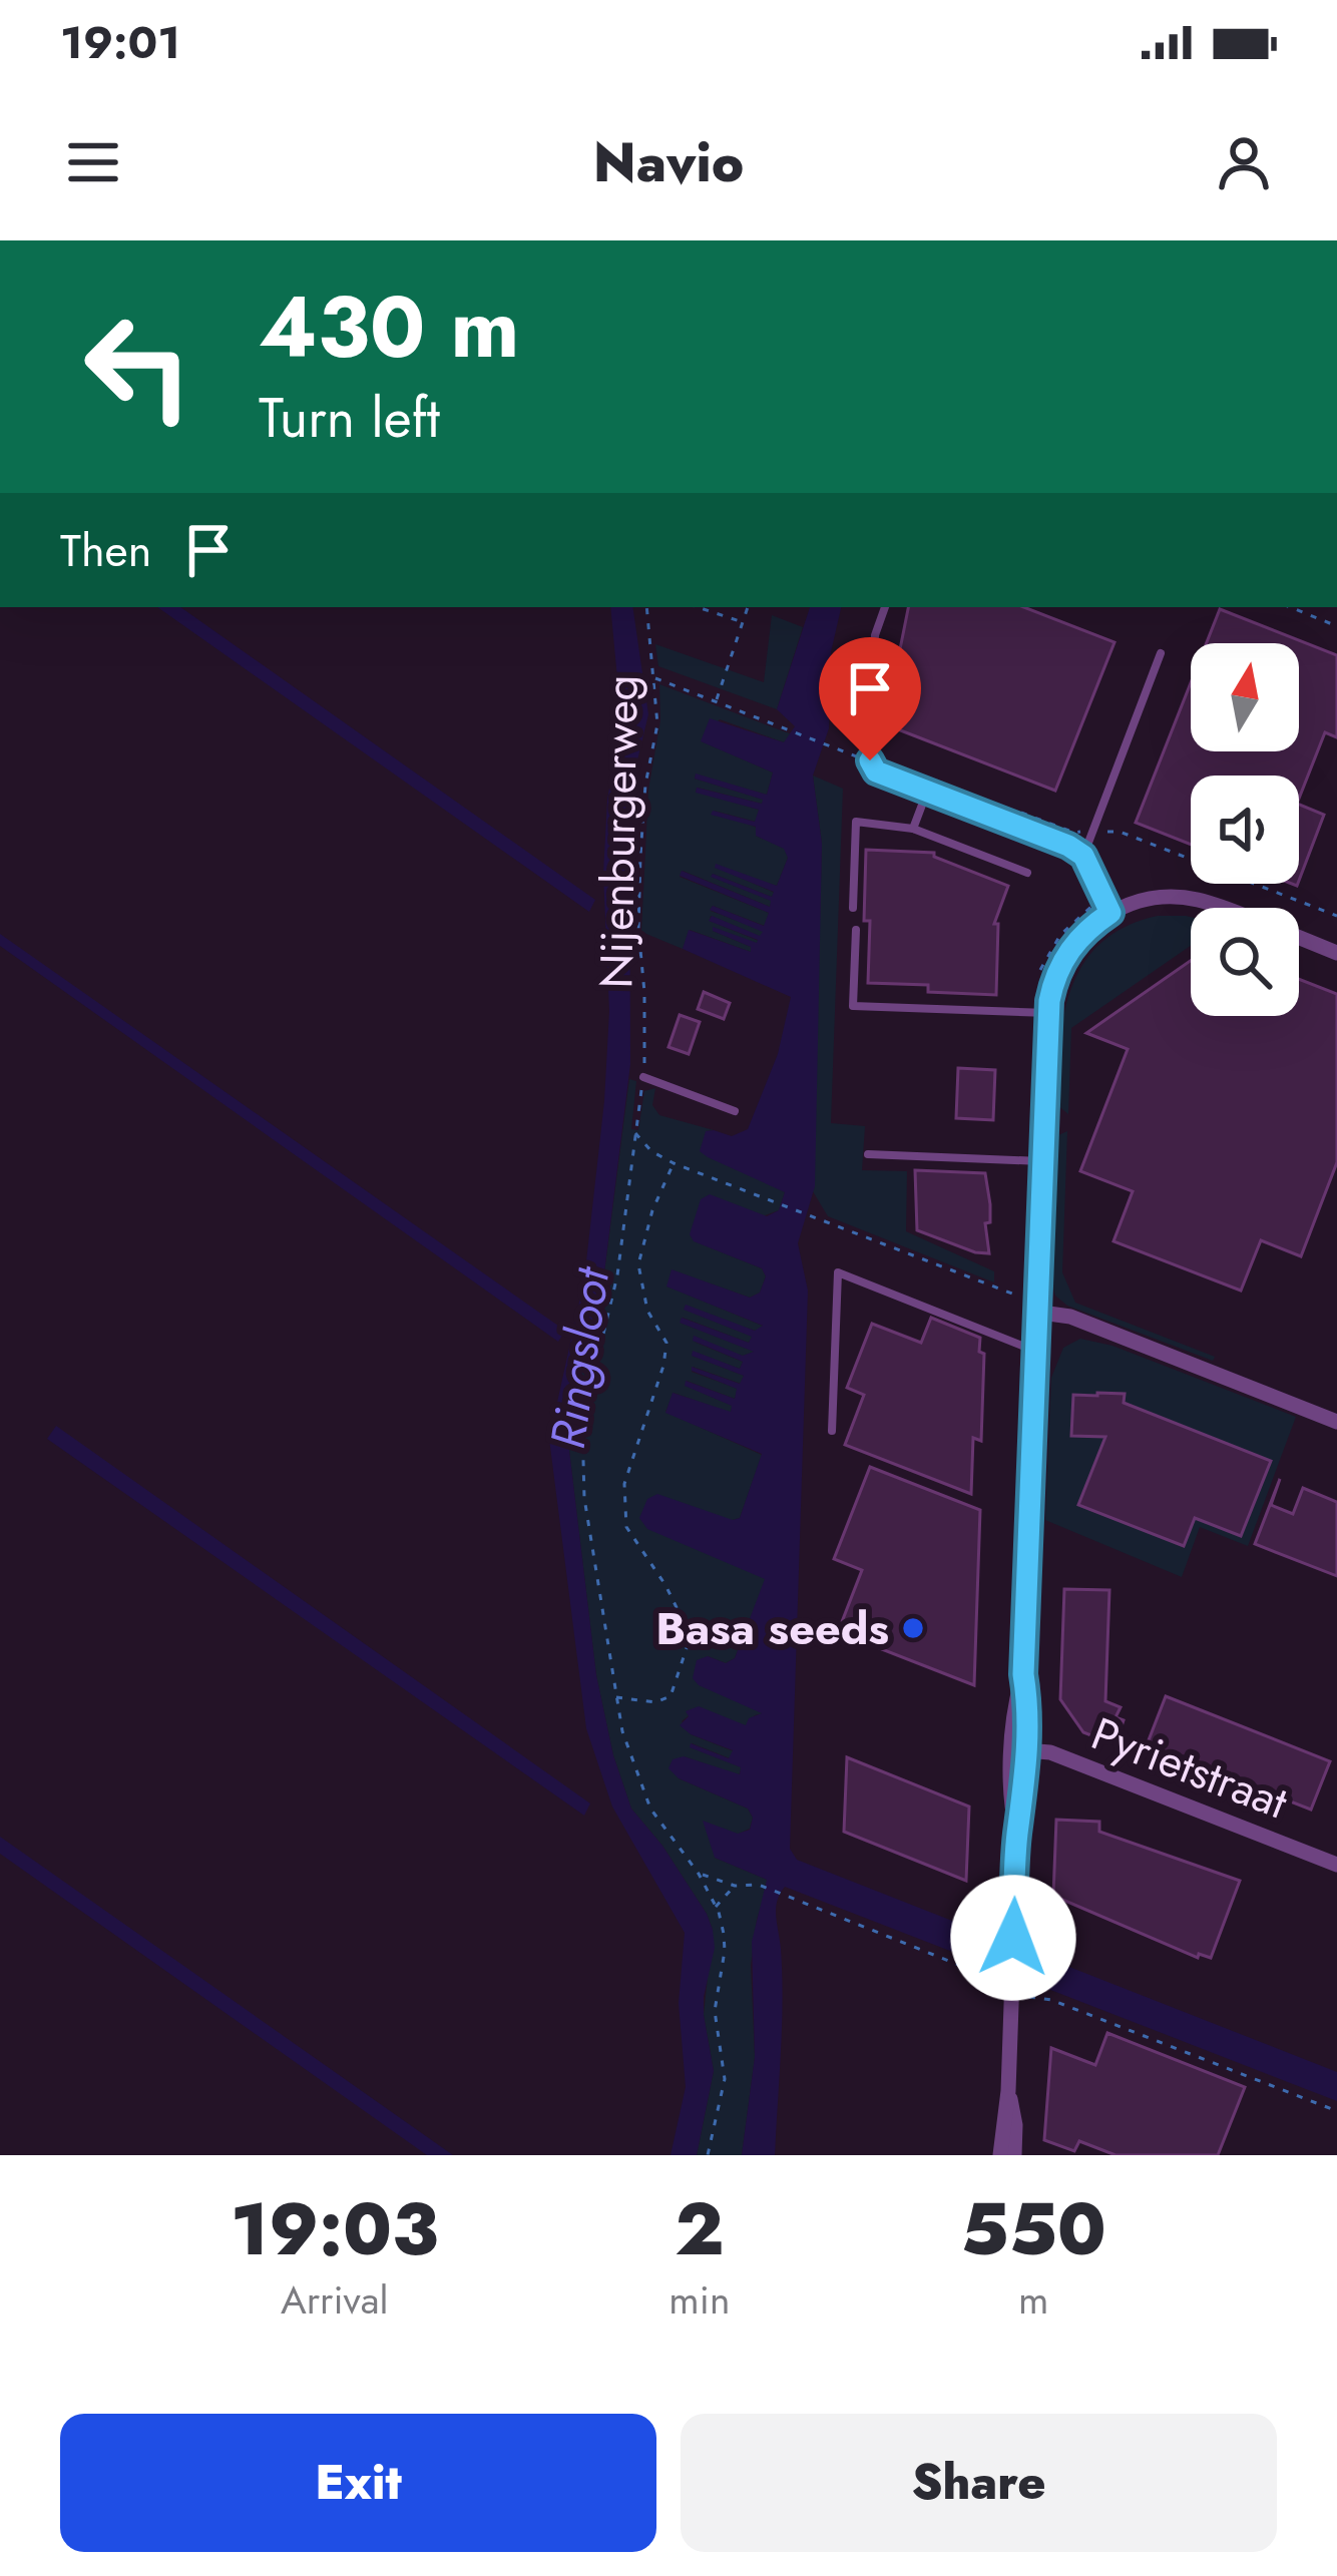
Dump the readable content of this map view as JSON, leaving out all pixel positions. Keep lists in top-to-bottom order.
{
  "streets": {
    "street": ["Pyrietstraat"],
    "path": ["Nijenburgerweg"]
  },
  "water": ["Ringsloot"],
  "places": ["Basa seeds"],
  "north": "top",
  "page": {
    "status": "19:01",
    "header": "Navio",
    "turn": ["430 m", "Turn left"],
    "then": "Then",
    "eta": [
      "19:03",
      "Arrival",
      "2",
      "min",
      "550",
      "m"
    ],
    "buttons": ["Exit", "Share"]
  }
}
